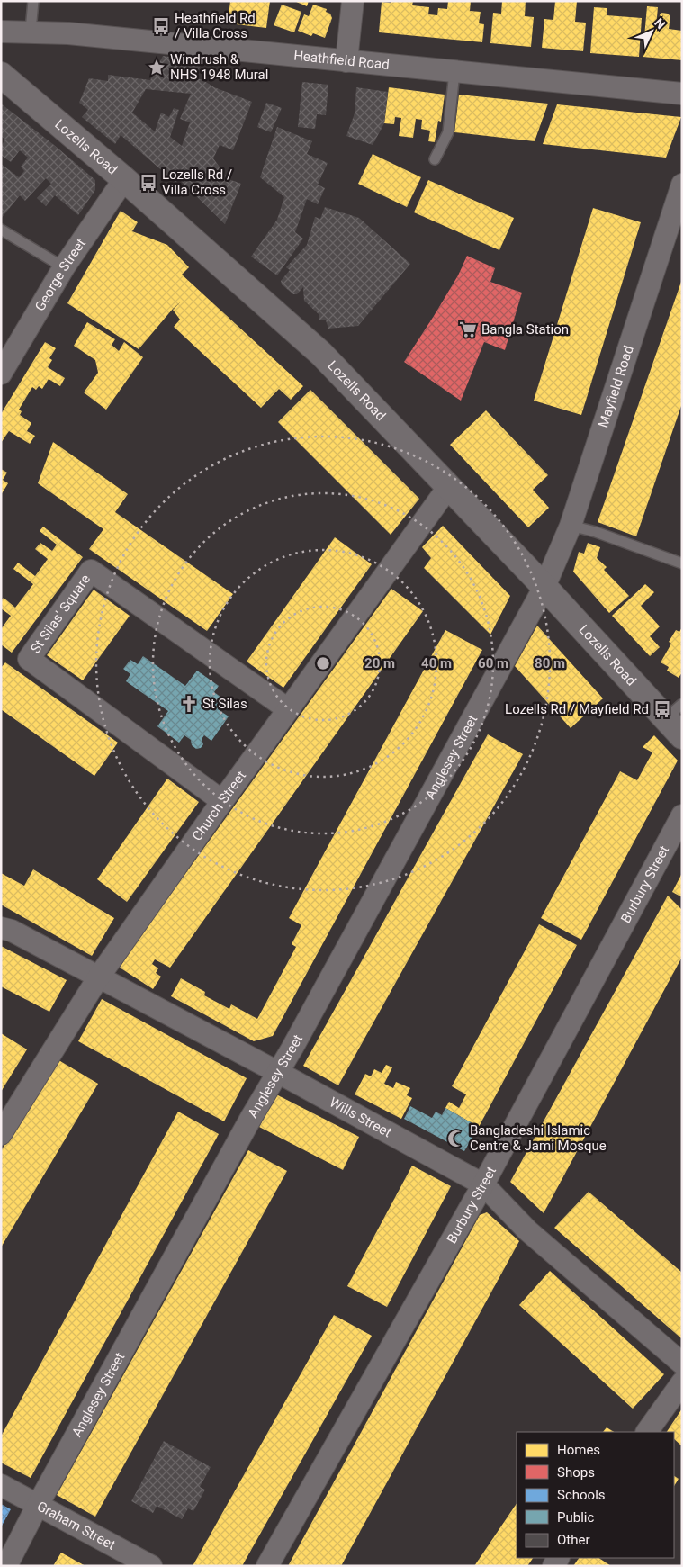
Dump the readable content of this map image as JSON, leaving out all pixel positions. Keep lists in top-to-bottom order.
{
  "streets": {
    "main road": ["Lozells Road"],
    "street": [
      "Heathfield Road",
      "George Street",
      "Mayfield Road",
      "St Silas' Square",
      "Anglesey Street",
      "Church Street",
      "Burbury Street",
      "Wills Street",
      "Graham Street"
    ]
  },
  "crossings": [
    ["Lozells Road", "George Street"],
    ["Lozells Road", "Mayfield Road"],
    ["Lozells Road", "Anglesey Street"],
    ["Lozells Road", "Church Street"],
    ["Mayfield Road", "Anglesey Street"],
    ["St Silas' Square", "Church Street"],
    ["Anglesey Street", "Wills Street"],
    ["Anglesey Street", "Graham Street"],
    ["Church Street", "Wills Street"],
    ["Burbury Street", "Wills Street"]
  ],
  "places": {
    "bus stop": ["Heathfield Rd / Villa Cross", "Lozells Rd / Villa Cross", "Lozells Rd / Mayfield Rd"],
    "place": ["Windrush & NHS 1948 Mural"],
    "supermarket": ["Bangla Station"],
    "church": ["St Silas"],
    "mosque": ["Bangladeshi Islamic Centre & Jami Mosque"]
  },
  "legend": [
    "Homes",
    "Shops",
    "Schools",
    "Public",
    "Other"
  ],
  "north": "top right",
  "rings": [
    "20 m",
    "40 m",
    "60 m",
    "80 m"
  ]
}
